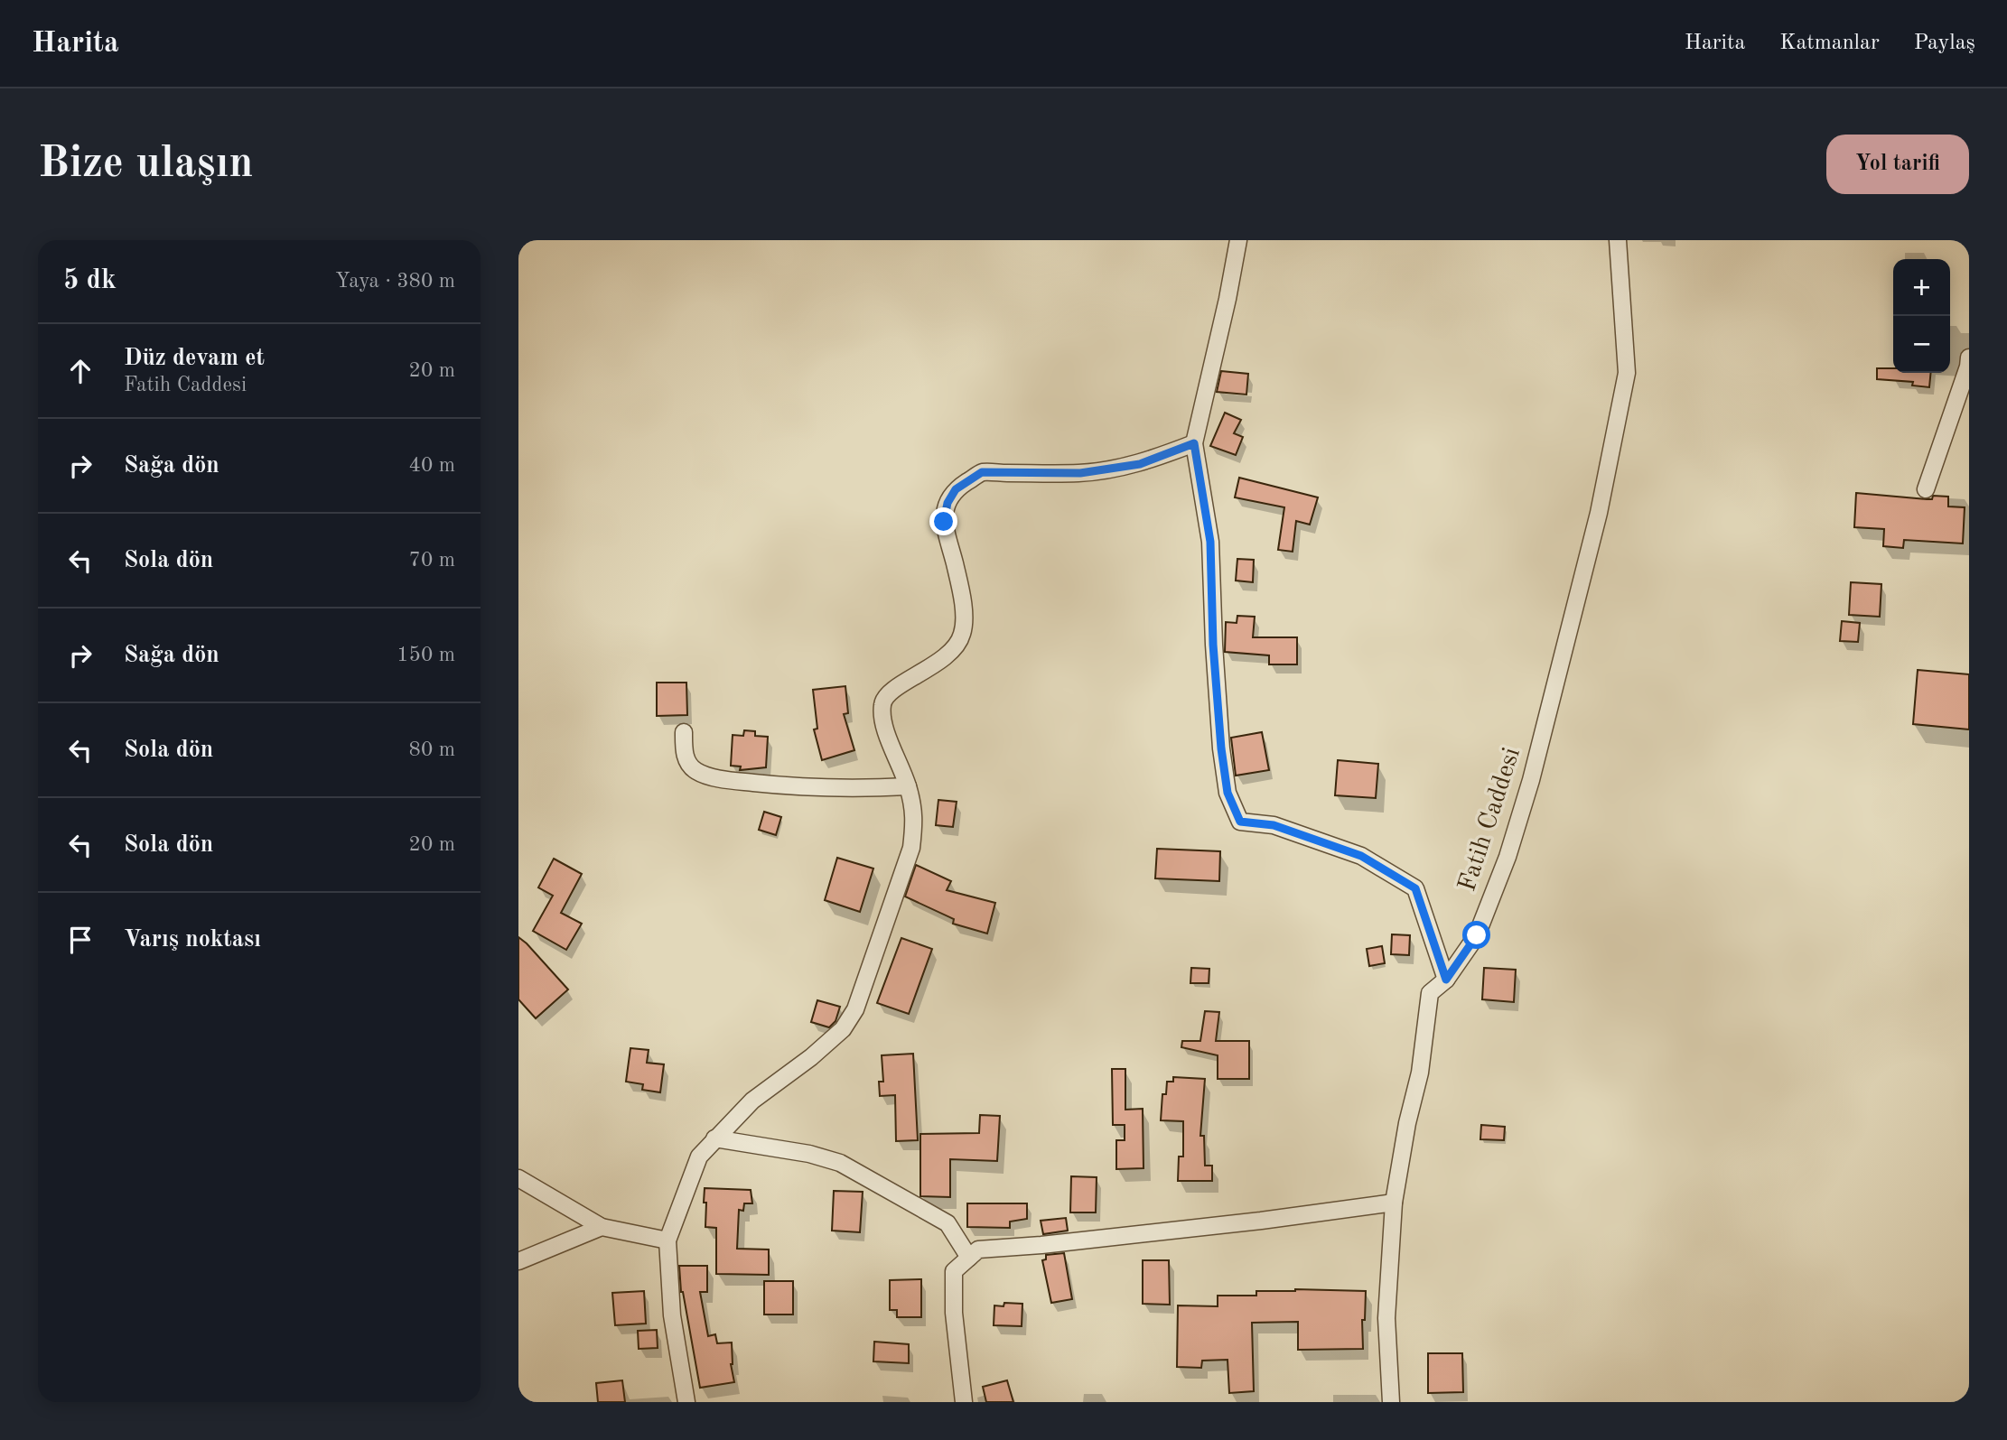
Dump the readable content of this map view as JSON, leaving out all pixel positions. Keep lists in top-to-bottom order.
{
  "streets": {
    "street": ["Fatih Caddesi"]
  },
  "page": {
    "header": "Harita",
    "nav": ["Harita", "Katmanlar", "Paylaş"],
    "buttons": "Yol tarifi",
    "title": "Bize ulaşın",
    "heading": ["5 dk", "Yaya · 380 m"],
    "map_buttons": ["+", "−"],
    "list": [
      ["Düz devam et", "Fatih Caddesi", "20 m"],
      ["Sağa dön", "40 m"],
      ["Sola dön", "70 m"],
      ["Sağa dön", "150 m"],
      ["Sola dön", "80 m"],
      ["Sola dön", "20 m"],
      "Varış noktası"
    ]
  }
}
